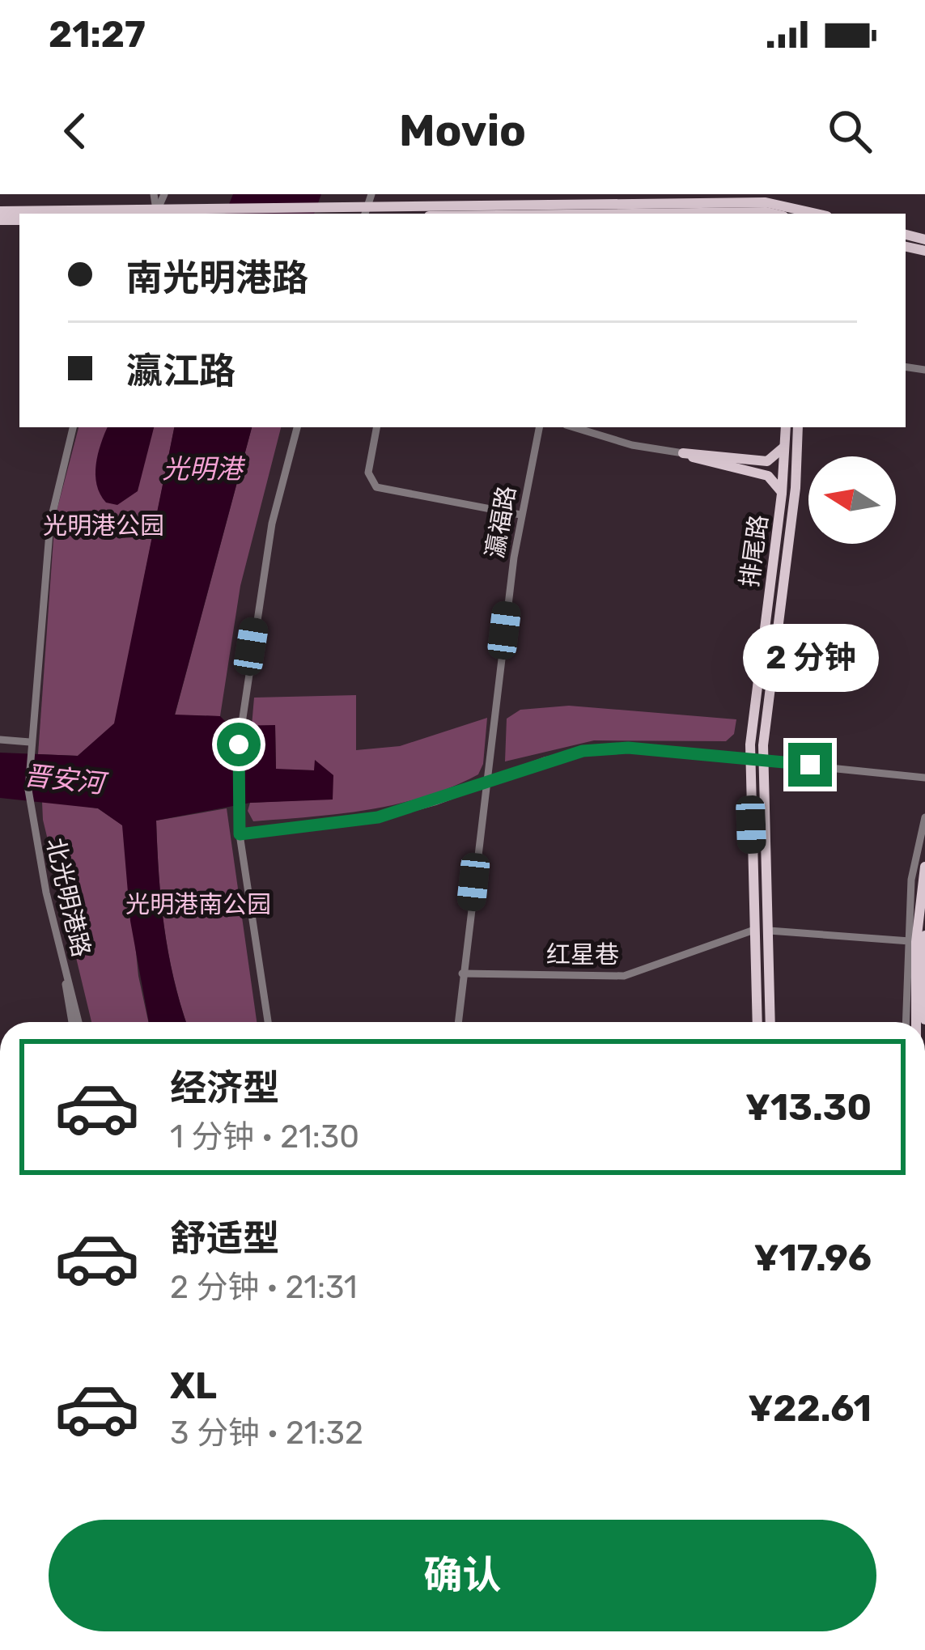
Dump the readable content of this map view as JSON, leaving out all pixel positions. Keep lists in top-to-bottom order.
{
  "streets": {
    "main road": ["排尾路"],
    "street": ["瀛福路", "北光明港路", "红星巷"]
  },
  "crossings": [
    ["瀛福路", "红星巷"],
    ["排尾路", "红星巷"]
  ],
  "water": ["光明港", "晋安河"],
  "parks": ["光明港公园", "光明港南公园"],
  "north": "left",
  "page": {
    "status": "21:27",
    "header": "Movio",
    "banner": ["南光明港路", "瀛江路"],
    "bubble": "2 分钟",
    "list": [
      {
        "name": "经济型",
        "note": "1 分钟 · 21:30",
        "value": "¥13.30"
      },
      {
        "name": "舒适型",
        "note": "2 分钟 · 21:31",
        "value": "¥17.96"
      },
      {
        "name": "XL",
        "note": "3 分钟 · 21:32",
        "value": "¥22.61"
      }
    ],
    "buttons": "确认"
  }
}
